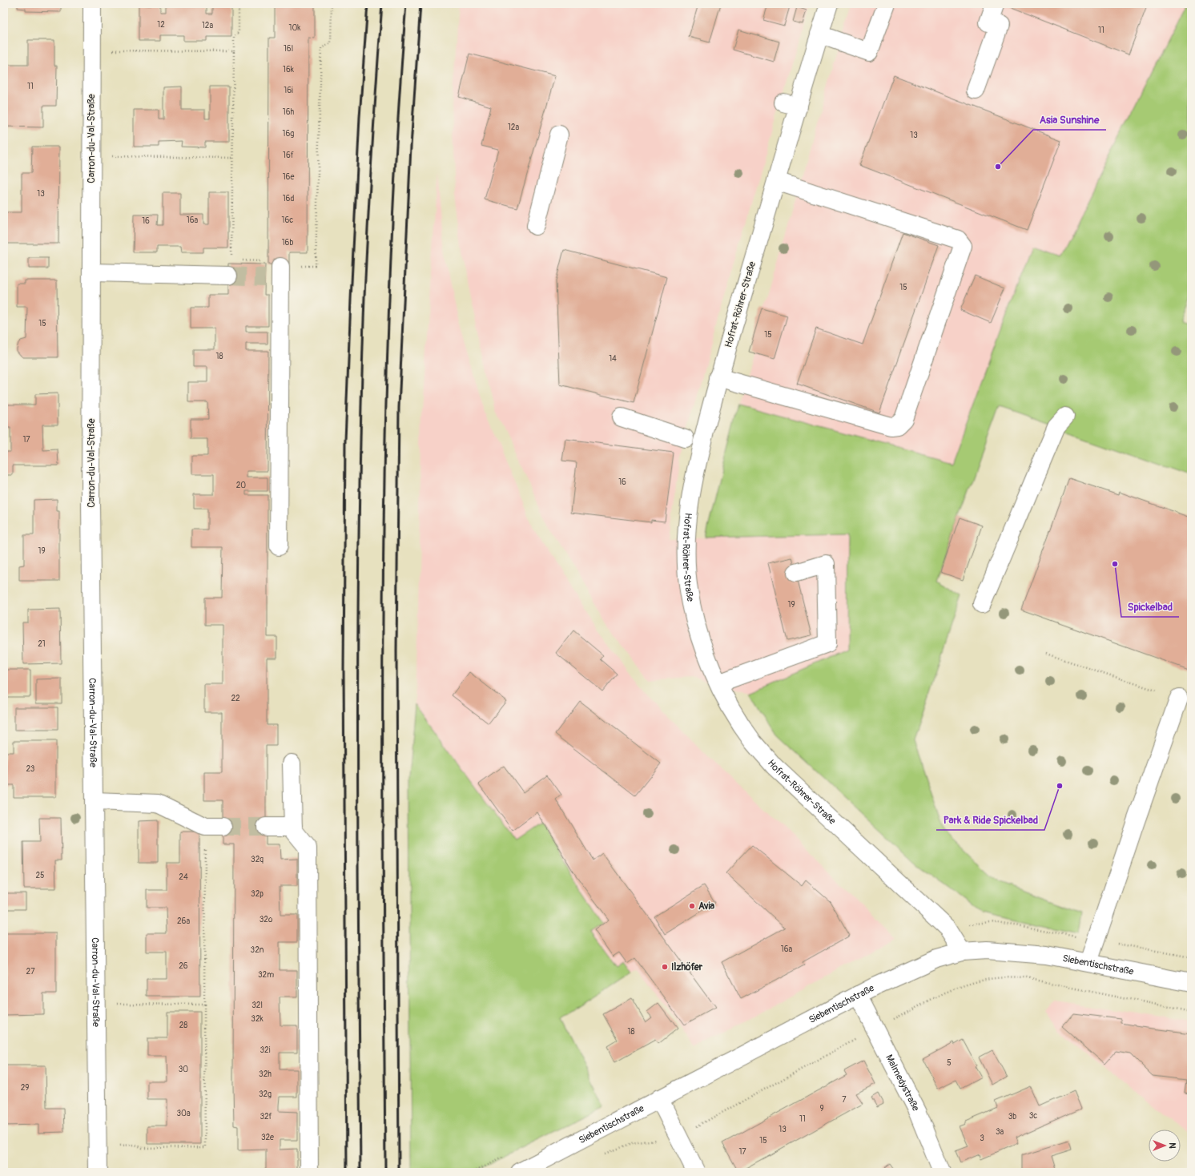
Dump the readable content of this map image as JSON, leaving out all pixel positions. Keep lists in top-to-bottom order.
{
  "streets": {
    "street": [
      "Carron-du-Val-Straße",
      "Hofrat-Röhrer-Straße",
      "Siebentischstraße",
      "Malmedystraße"
    ]
  },
  "crossings": [
    ["Hofrat-Röhrer-Straße", "Siebentischstraße"],
    ["Siebentischstraße", "Malmedystraße"]
  ],
  "places": [
    "Asia Sunshine",
    "Spickelbad",
    "Park & Ride Spickelbad",
    "Avia",
    "Ilzhöfer"
  ],
  "house_numbers": [
    "12",
    "12a",
    "10k",
    "11",
    "16l",
    "16k",
    "11",
    "16i",
    "16h",
    "12a",
    "16g",
    "13",
    "16f",
    "16e",
    "13",
    "16d",
    "16a",
    "16c",
    "16",
    "16b",
    "15",
    "15",
    "15",
    "18",
    "14",
    "17",
    "16",
    "20",
    "19",
    "19",
    "21",
    "22",
    "23",
    "32q",
    "25",
    "24",
    "32p",
    "32o",
    "26a",
    "16a",
    "32n",
    "26",
    "27",
    "32m",
    "32l",
    "32k",
    "28",
    "18",
    "32i",
    "5",
    "30",
    "32h",
    "29",
    "32g",
    "7",
    "9",
    "30a",
    "3c",
    "32f",
    "3b",
    "11",
    "13",
    "3a",
    "32e",
    "3",
    "15",
    "17"
  ],
  "north": "right"
}
